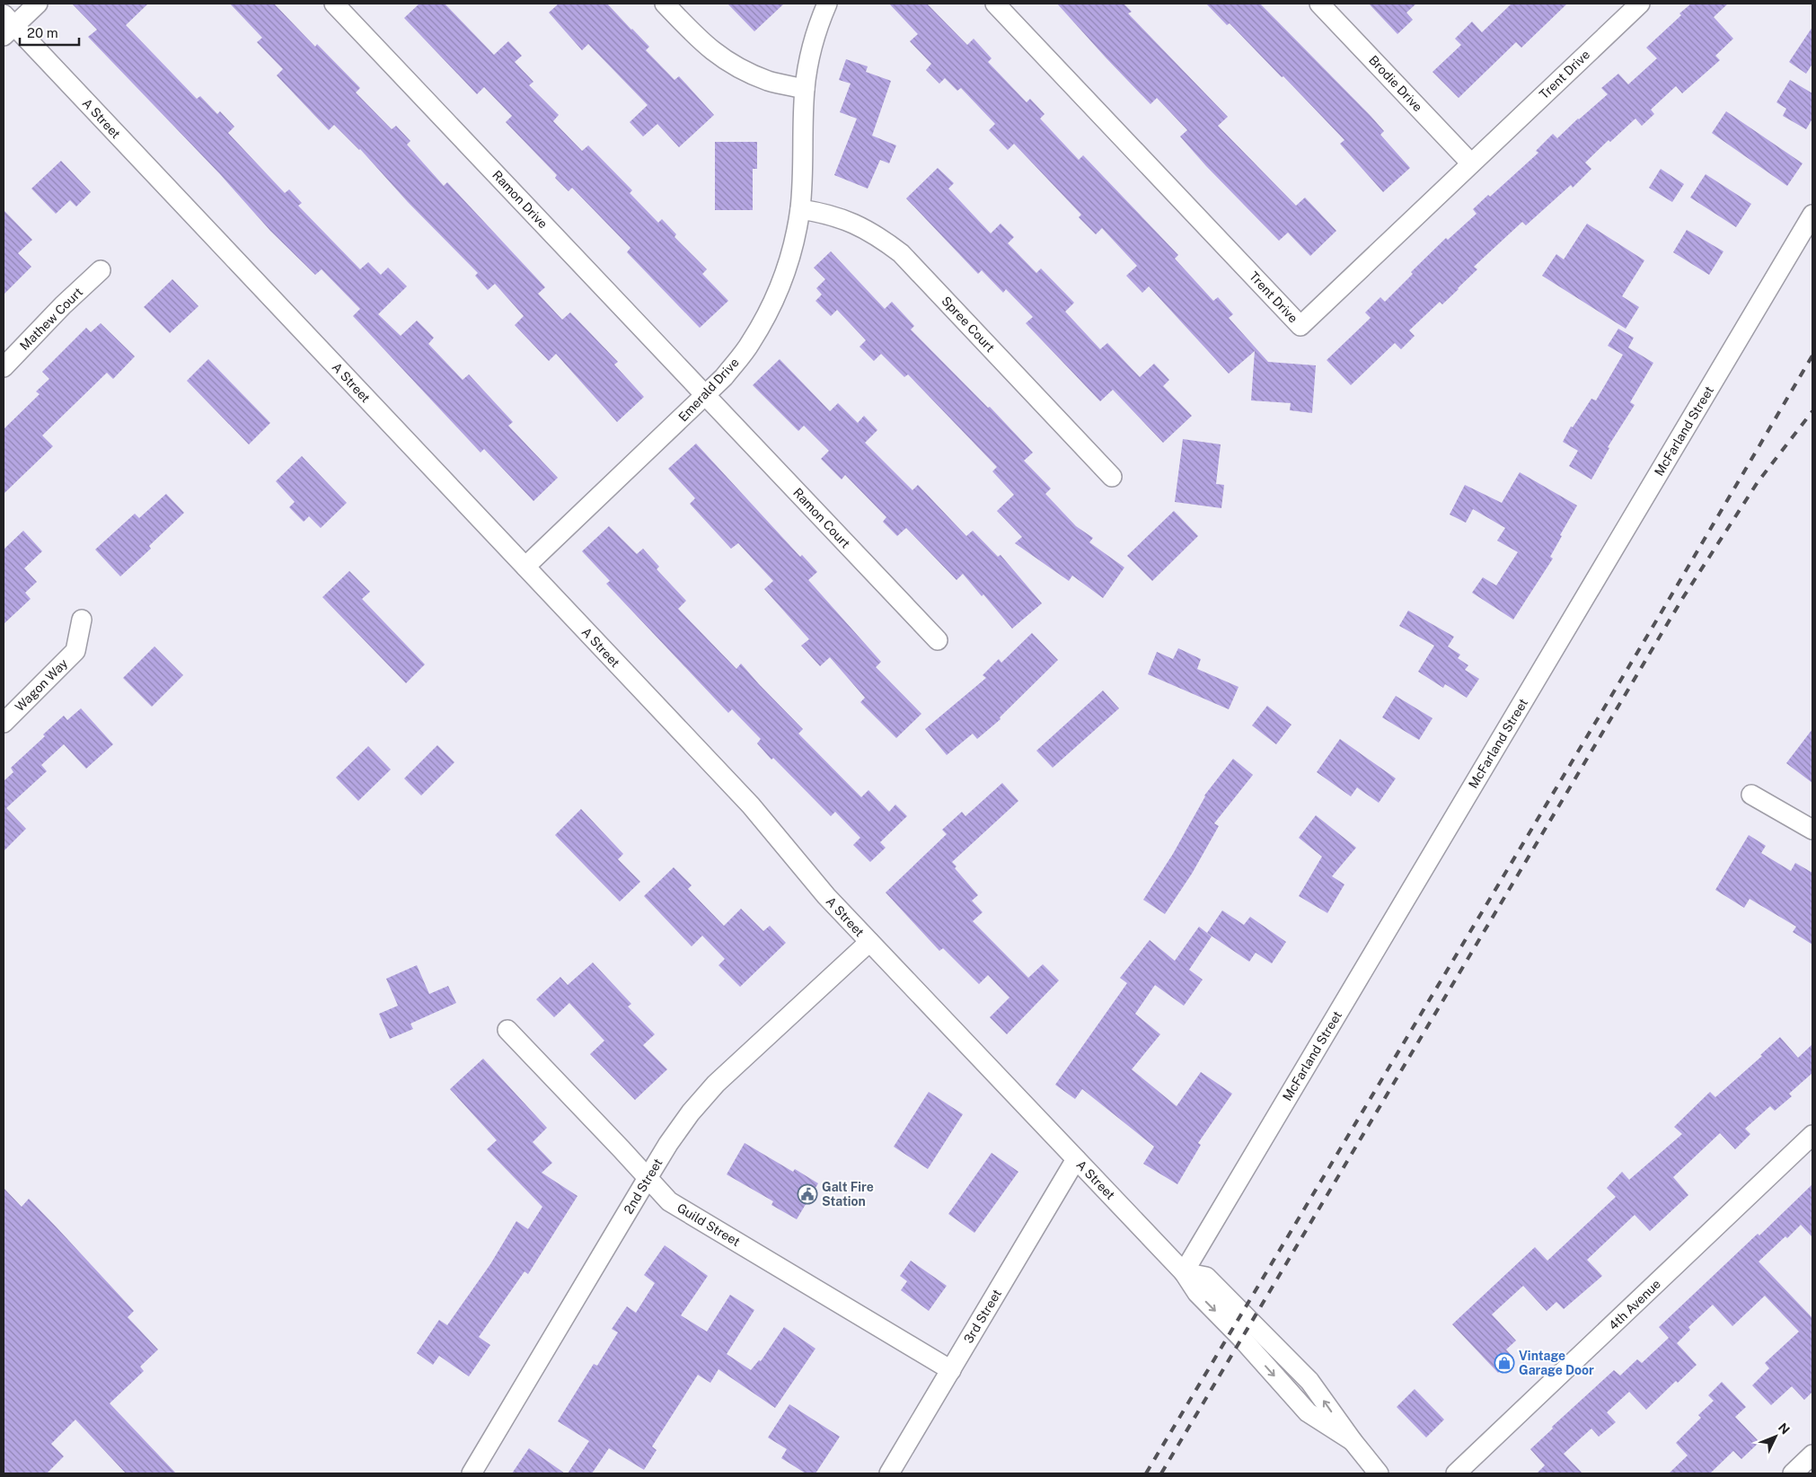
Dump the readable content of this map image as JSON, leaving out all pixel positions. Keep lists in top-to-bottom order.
{
  "streets": {
    "street": [
      "Trent Drive",
      "Brodie Drive",
      "A Street",
      "Ramon Drive",
      "Mathew Court",
      "Spree Court",
      "Emerald Drive",
      "McFarland Street",
      "Ramon Court",
      "Wagon Way",
      "2nd Street",
      "Guild Street",
      "4th Avenue",
      "3rd Street"
    ]
  },
  "crossings": [
    ["Trent Drive", "Brodie Drive"],
    ["A Street", "Emerald Drive"],
    ["A Street", "McFarland Street"],
    ["A Street", "2nd Street"],
    ["A Street", "3rd Street"],
    ["Ramon Drive", "Emerald Drive"],
    ["Ramon Drive", "Ramon Court"],
    ["Spree Court", "Emerald Drive"],
    ["Emerald Drive", "Ramon Court"],
    ["2nd Street", "Guild Street"],
    ["Guild Street", "3rd Street"]
  ],
  "places": {
    "public building": ["Galt Fire Station"],
    "shop": ["Vintage Garage Door"]
  },
  "scale_bar": "20 m",
  "north": "top right"
}
